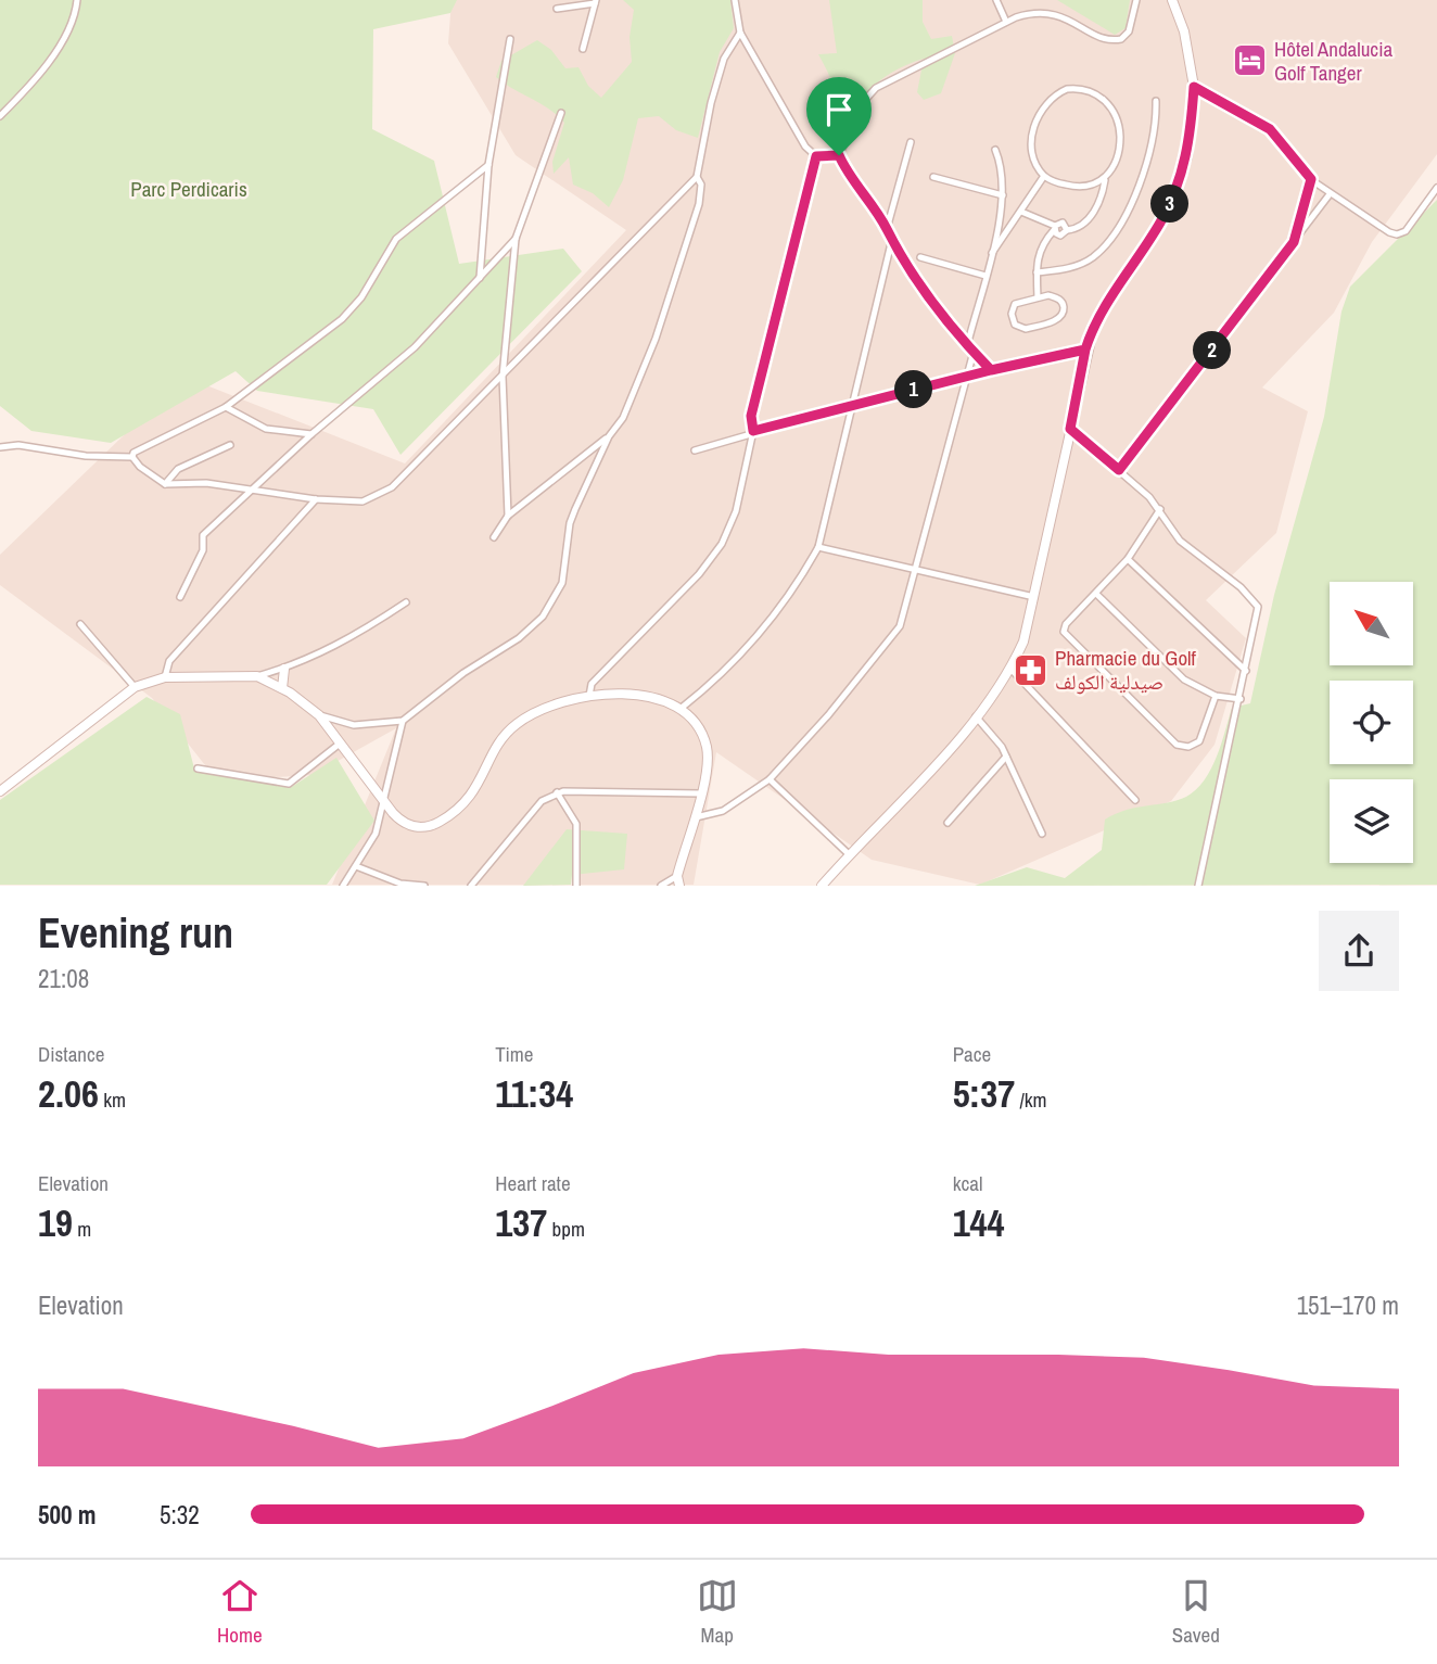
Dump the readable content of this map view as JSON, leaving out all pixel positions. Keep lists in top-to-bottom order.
{
  "parks": ["Parc Perdicaris"],
  "places": {
    "hotel": ["Hôtel Andalucia Golf Tanger"],
    "pharmacy": ["Pharmacie du Golf صيدلية الكولف"]
  },
  "north": "top left",
  "page": {
    "pins": ["3", "2", "1"],
    "heading": ["Evening run", "21:08"],
    "stats": [
      ["Distance", "2.06 km"],
      ["Time", "11:34"],
      ["Pace", "5:37 /km"],
      ["Elevation", "19 m"],
      ["Heart rate", "137 bpm"],
      ["kcal", "144"]
    ],
    "chart": ["Elevation", "151–170 m"],
    "list": [
      {
        "name": "500 m",
        "note": "5:32"
      }
    ],
    "tabs": ["Home", "Map", "Saved"]
  }
}
